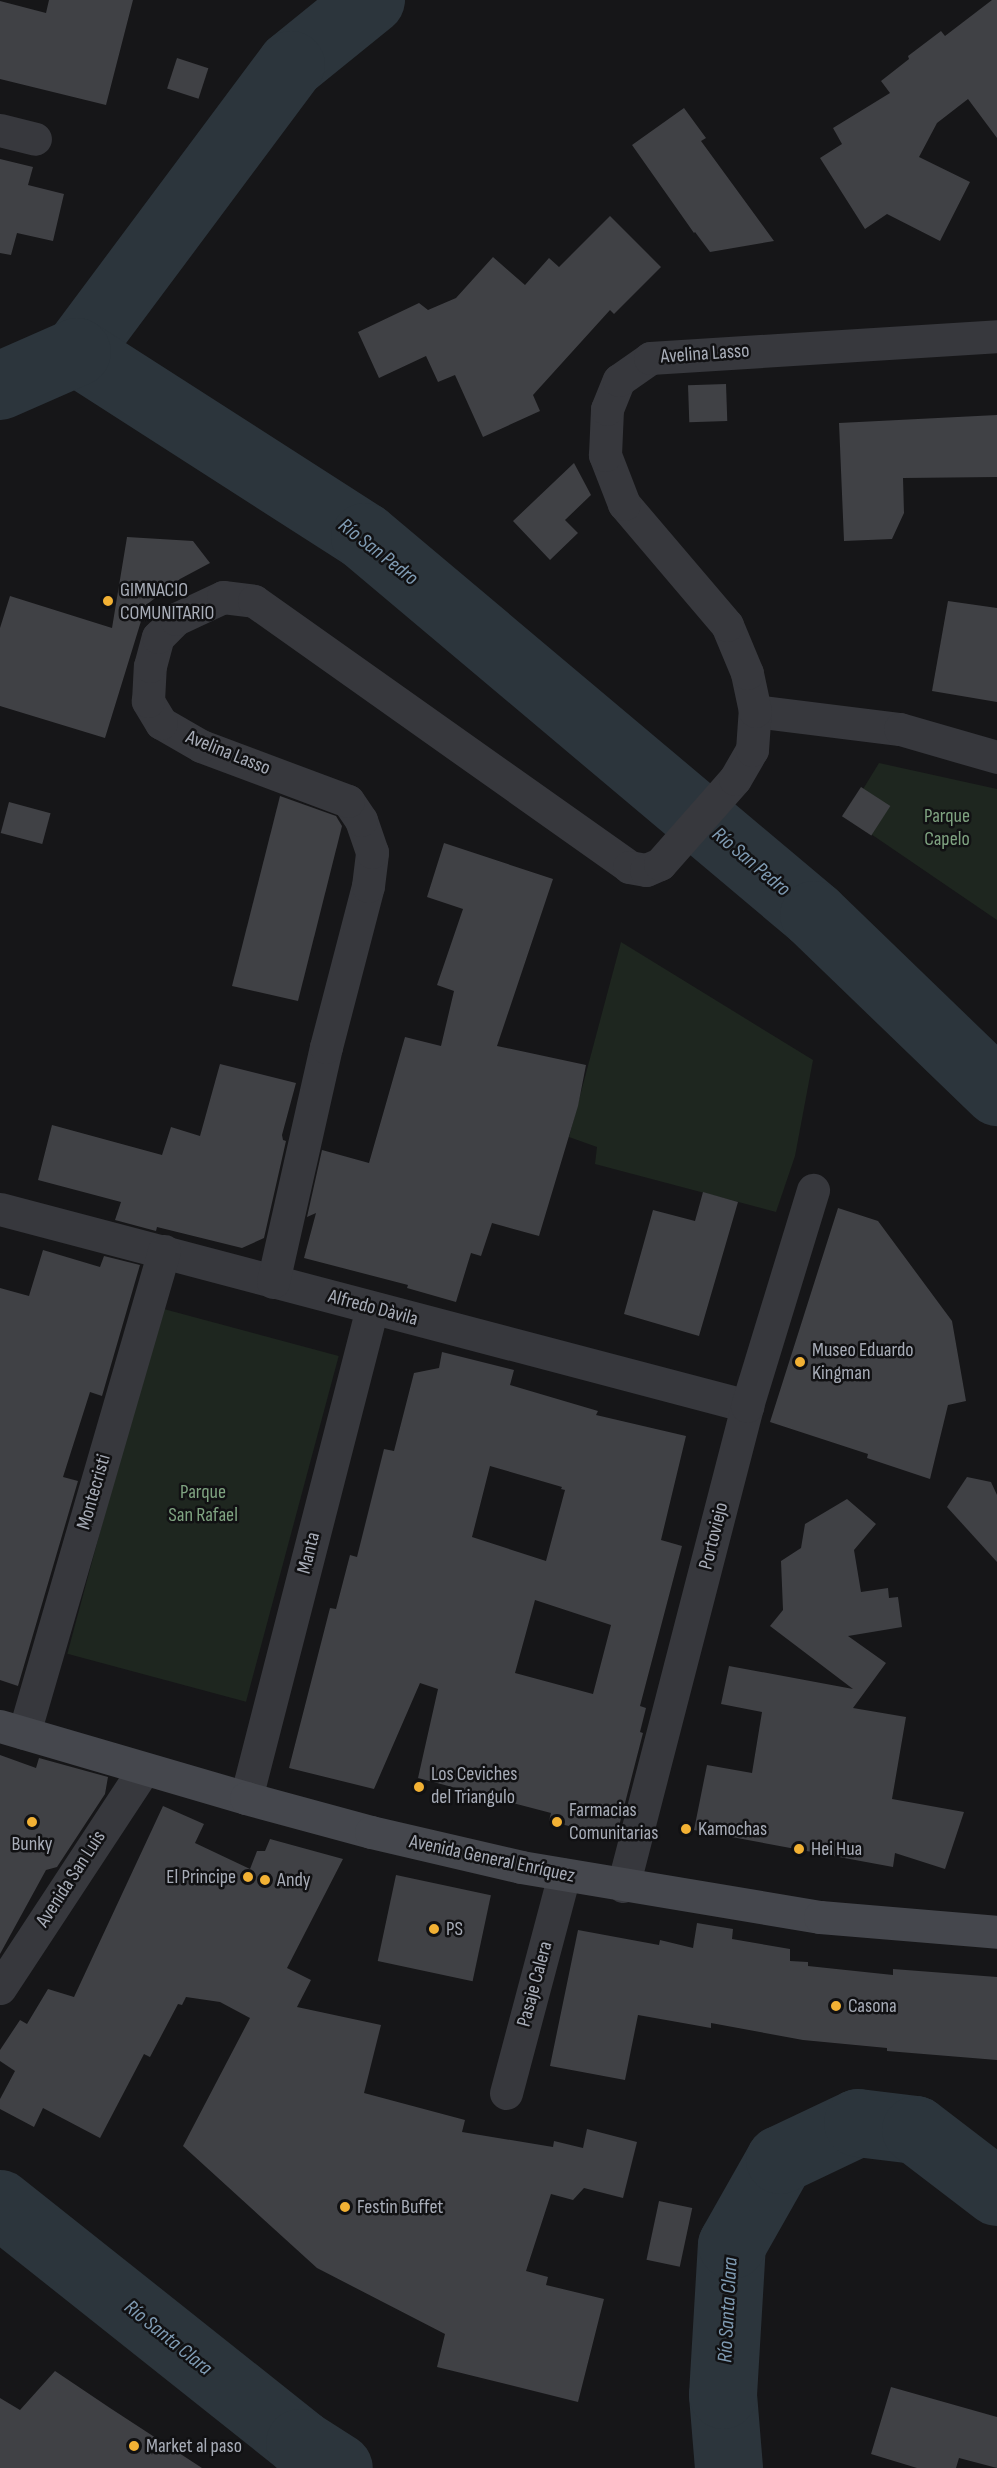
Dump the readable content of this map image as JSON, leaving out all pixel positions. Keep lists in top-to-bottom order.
{
  "streets": {
    "main road": ["Avenida General Enríquez"],
    "street": [
      "Avelina Lasso",
      "Alfredo Dàvila",
      "Montecristi",
      "Portoviejo",
      "Manta",
      "Avenida San Luis",
      "Pasaje Calera"
    ]
  },
  "crossings": [
    ["Avelina Lasso", "Alfredo Dàvila"],
    ["Alfredo Dàvila", "Montecristi"],
    ["Alfredo Dàvila", "Portoviejo"],
    ["Alfredo Dàvila", "Manta"],
    ["Montecristi", "Avenida General Enríquez"],
    ["Portoviejo", "Avenida General Enríquez"],
    ["Manta", "Avenida General Enríquez"],
    ["Avenida General Enríquez", "Avenida San Luis"],
    ["Avenida General Enríquez", "Pasaje Calera"]
  ],
  "water": ["Río San Pedro", "Río Santa Clara"],
  "parks": ["Parque Capelo", "Parque San Rafael"],
  "places": [
    "GIMNACIO COMUNITARIO",
    "Museo Eduardo Kingman",
    "Los Ceviches del Triangulo",
    "Bunky",
    "Farmacias Comunitarias",
    "Kamochas",
    "Hei Hua",
    "El Principe",
    "Andy",
    "PS",
    "Casona",
    "Festin Buffet",
    "Market al paso"
  ]
}
